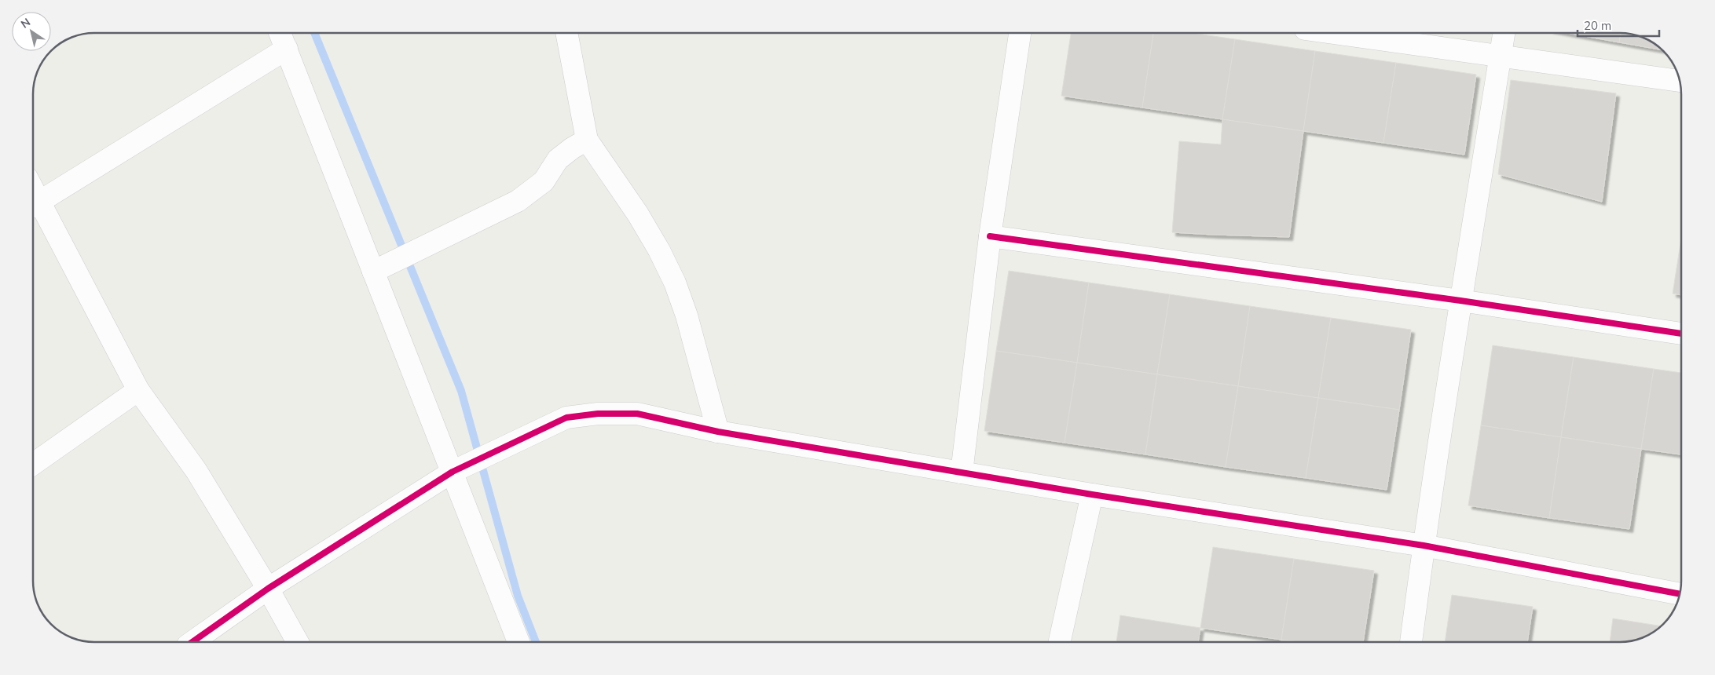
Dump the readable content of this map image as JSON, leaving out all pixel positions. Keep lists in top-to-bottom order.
{
  "scale_bar": "20 m",
  "north": "top left"
}
